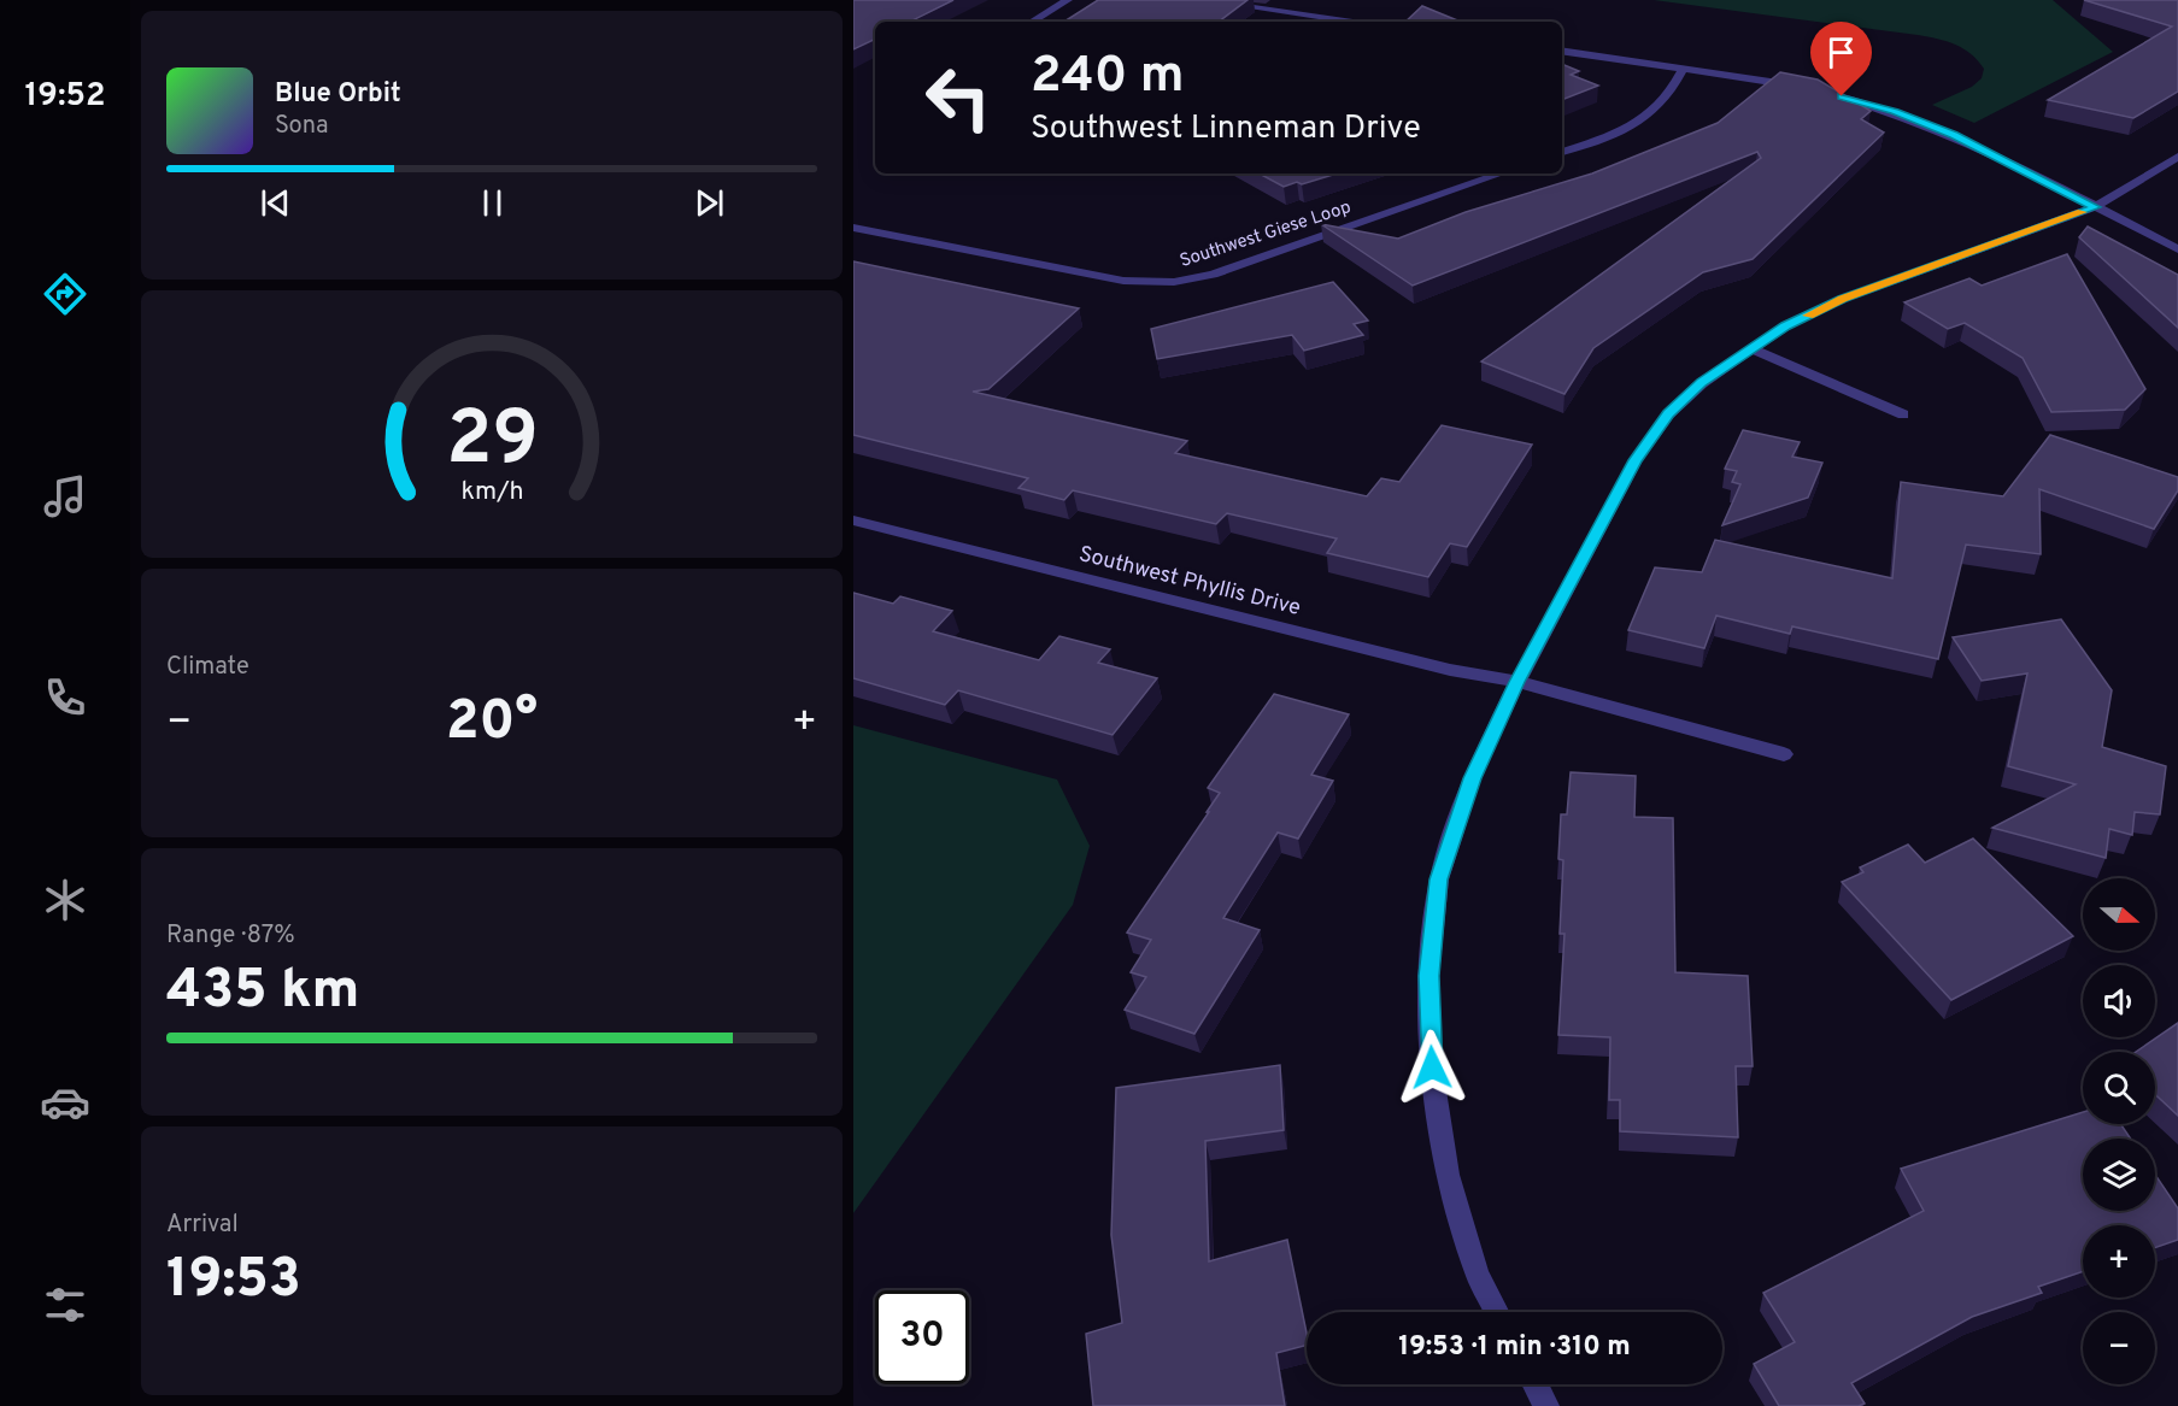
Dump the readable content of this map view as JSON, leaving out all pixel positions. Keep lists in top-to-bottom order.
{
  "streets": {
    "street": ["Southwest Giese Loop", "Southwest Phyllis Drive"]
  },
  "north": "right",
  "page": {
    "tabs": "19:52",
    "turn": ["240 m", "Southwest Linneman Drive"],
    "song": ["Blue Orbit", "Sona"],
    "tile": [
      "Climate",
      ["Range · 87%", "435 km"],
      ["Arrival", "19:53"]
    ],
    "heat": ["−", "20°", "+"],
    "map_buttons": ["+", "−"],
    "limit": "30",
    "trip": "19:53 · 1 min · 310 m",
    "gauge": ["29", "km/h"]
  }
}
